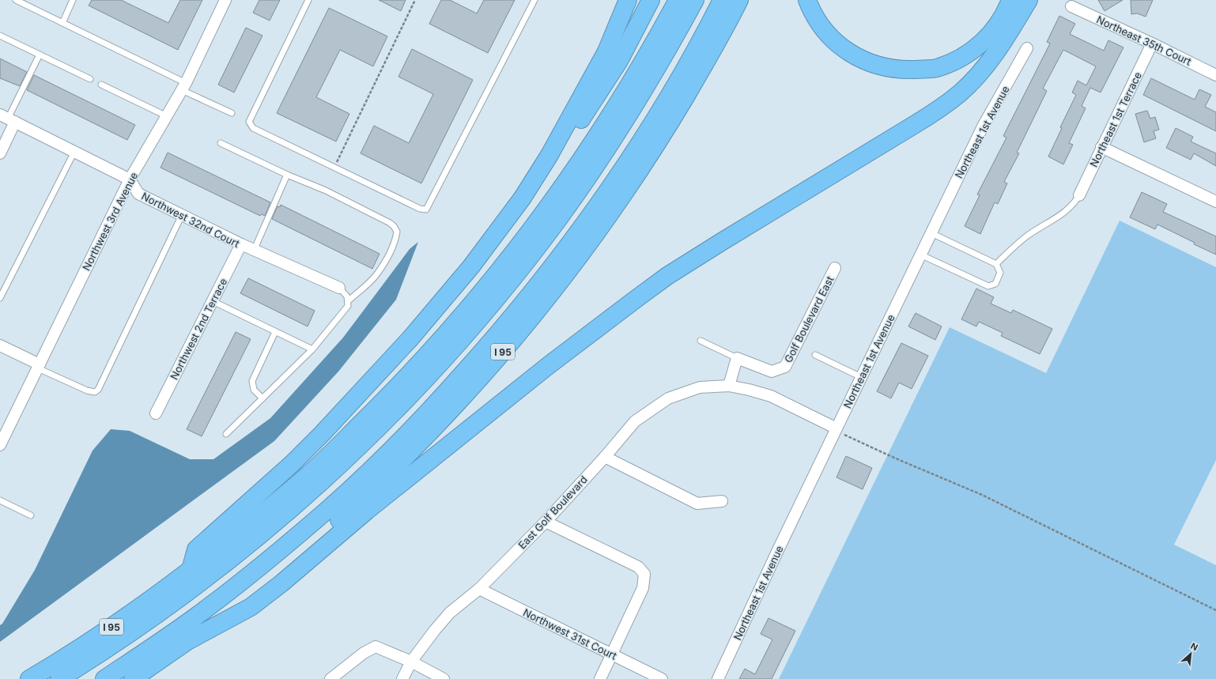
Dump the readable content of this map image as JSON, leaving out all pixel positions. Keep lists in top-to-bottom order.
{
  "streets": {
    "highway": ["I 95"],
    "street": [
      "Northeast 35th Court",
      "Northeast 1st Terrace",
      "Northeast 1st Avenue",
      "Northwest 32nd Court",
      "Northwest 3rd Avenue",
      "Golf Boulevard East",
      "Northwest 2nd Terrace",
      "East Golf Boulevard",
      "Northwest 31st Court"
    ]
  },
  "crossings": [
    ["Northeast 35th Court", "Northeast 1st Terrace"],
    ["Northeast 1st Avenue", "East Golf Boulevard"],
    ["Northwest 32nd Court", "Northwest 3rd Avenue"],
    ["Northwest 32nd Court", "Northwest 2nd Terrace"],
    ["East Golf Boulevard", "Northwest 31st Court"]
  ],
  "north": "top right"
}
